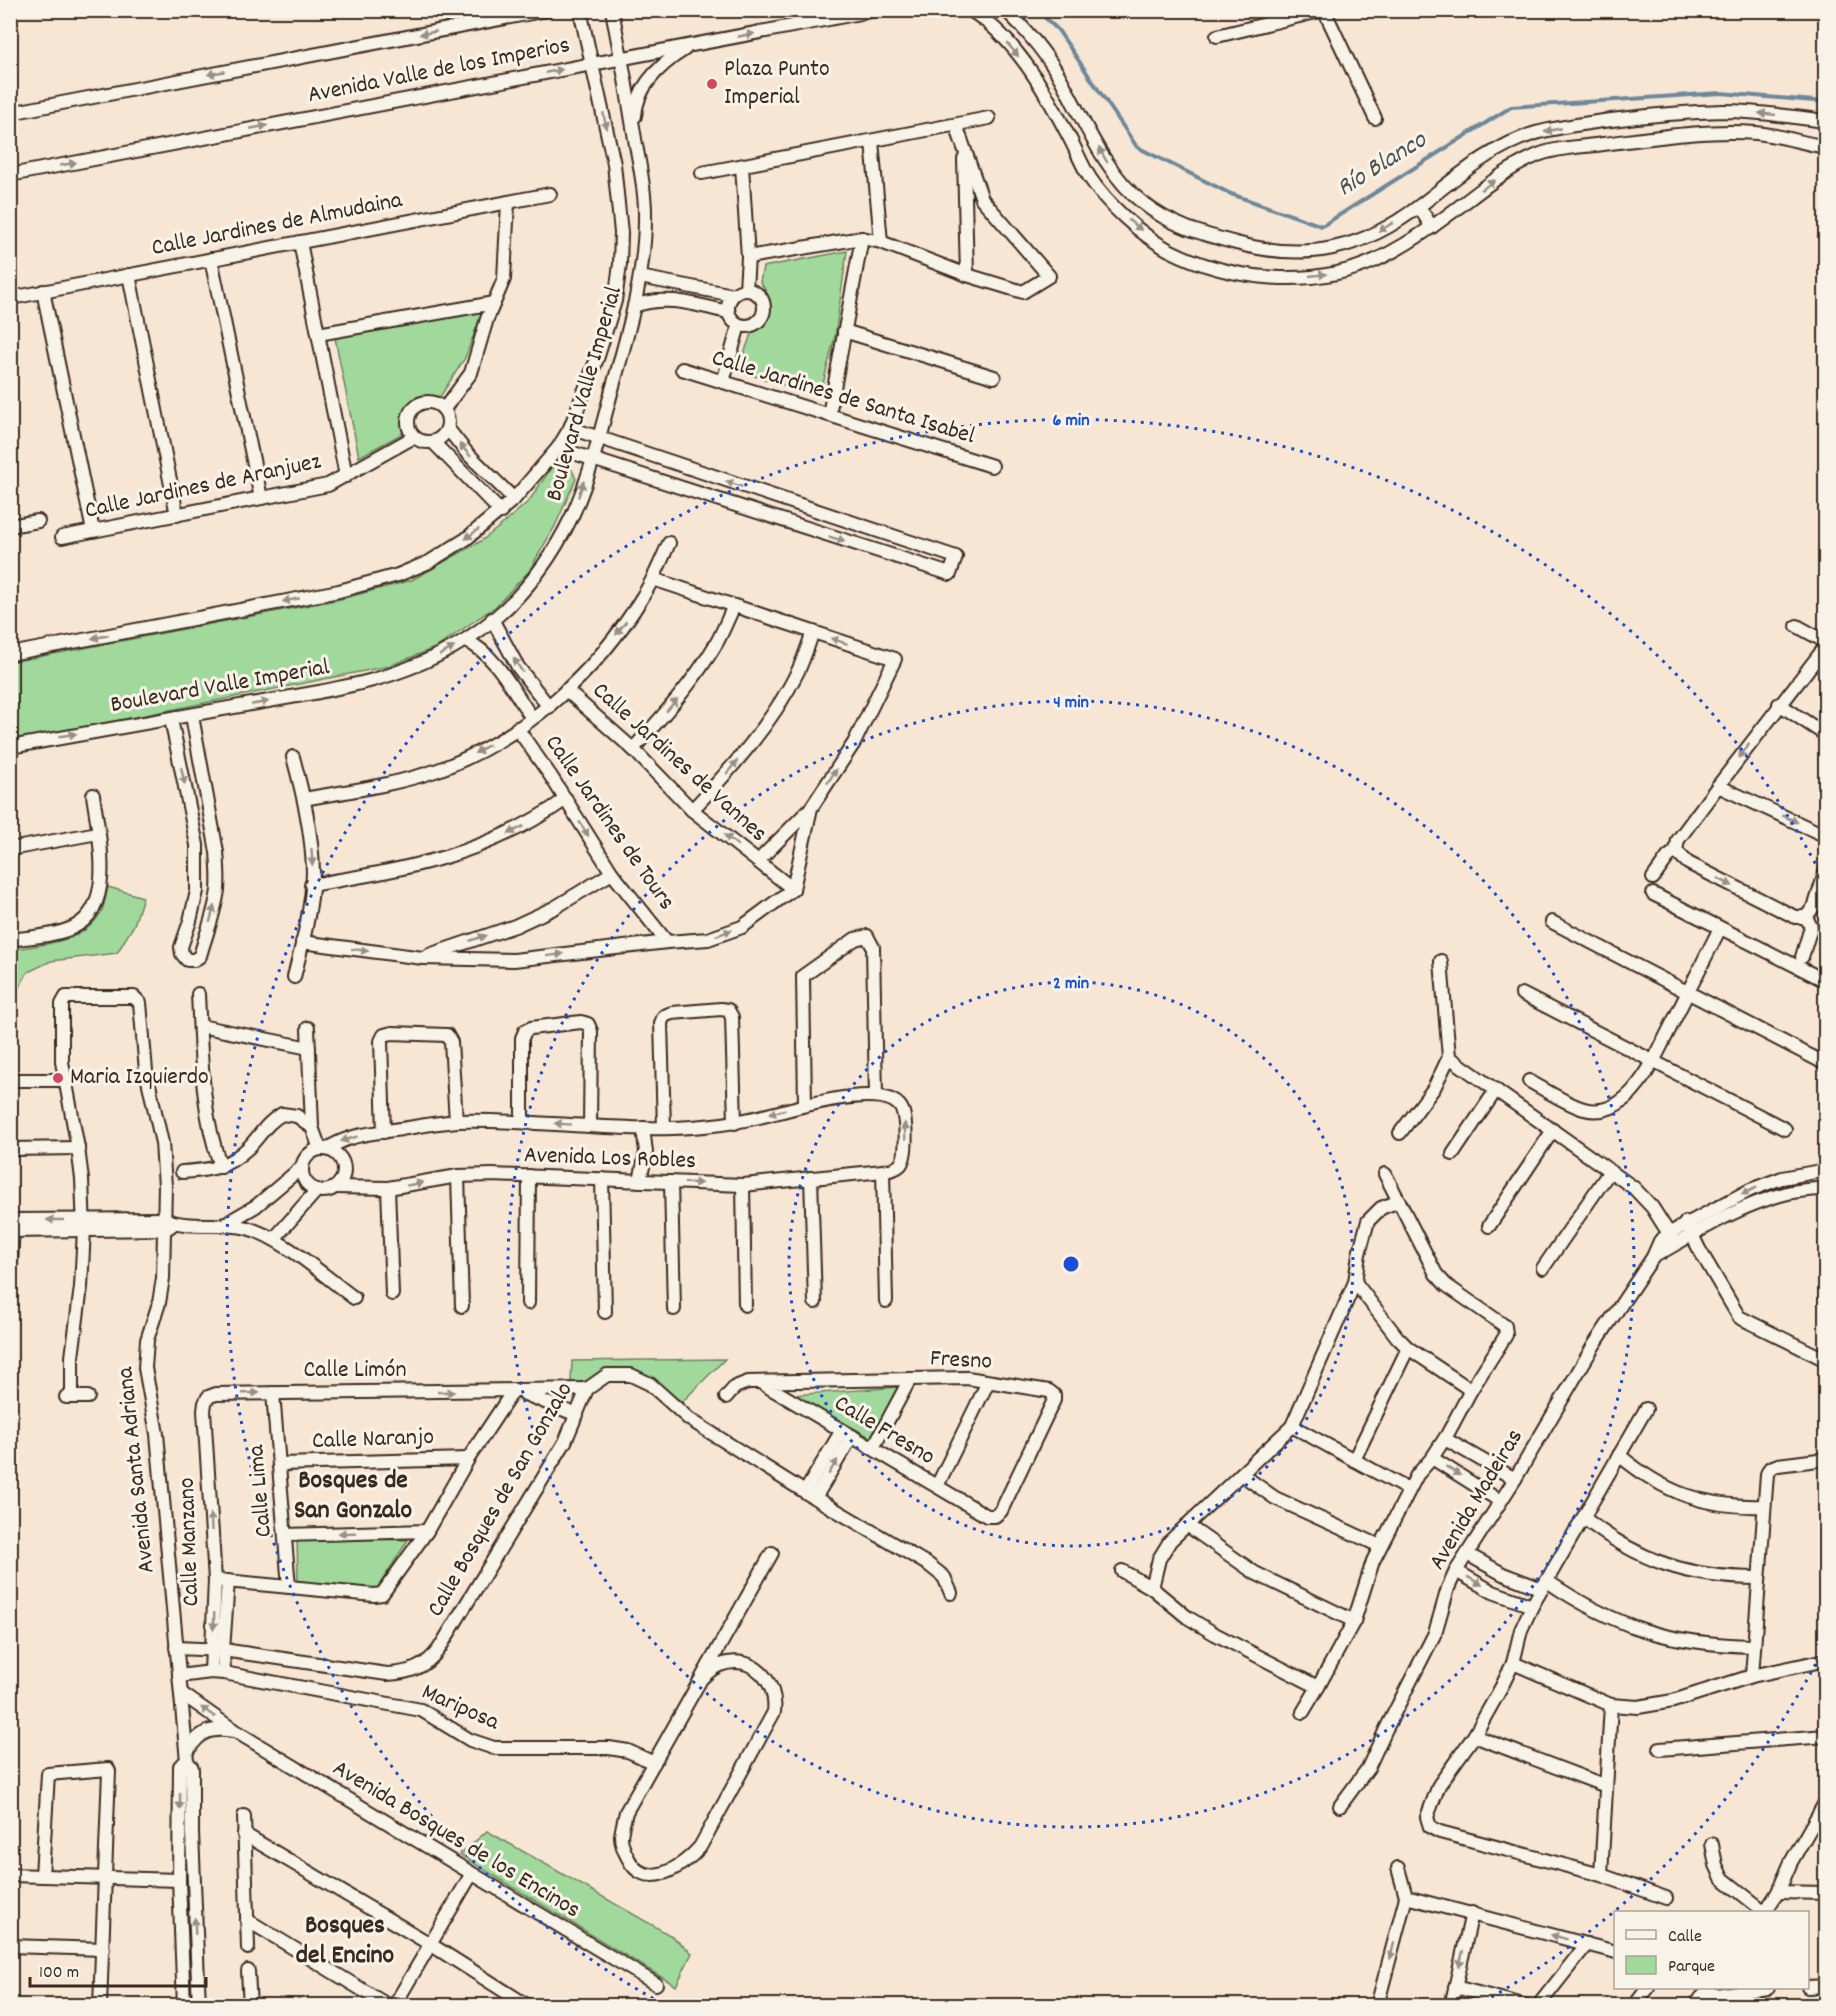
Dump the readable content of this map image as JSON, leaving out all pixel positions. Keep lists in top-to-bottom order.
{
  "streets": {
    "street": [
      "Avenida Valle de los Imperios",
      "Calle Jardines de Almudaina",
      "Boulevard Valle Imperial",
      "Calle Jardines de Santa Isabel",
      "Calle Jardines de Aranjuez",
      "Calle Jardines de Vannes",
      "Calle Jardines de Tours",
      "Avenida Los Robles",
      "Fresno",
      "Calle Limón",
      "Calle Fresno",
      "Calle Naranjo",
      "Avenida Santa Adriana",
      "Calle Lima",
      "Calle Bosques de San Gonzalo",
      "Avenida Madeiras",
      "Calle Manzano",
      "Mariposa",
      "Avenida Bosques de los Encinos"
    ]
  },
  "crossings": [
    ["Avenida Valle de los Imperios", "Boulevard Valle Imperial"],
    ["Fresno", "Calle Fresno"],
    ["Calle Limón", "Calle Lima"],
    ["Calle Limón", "Calle Bosques de San Gonzalo"],
    ["Calle Limón", "Calle Manzano"],
    ["Calle Naranjo", "Calle Lima"],
    ["Avenida Santa Adriana", "Calle Bosques de San Gonzalo"],
    ["Avenida Santa Adriana", "Mariposa"],
    ["Avenida Santa Adriana", "Avenida Bosques de los Encinos"],
    ["Calle Bosques de San Gonzalo", "Calle Manzano"],
    ["Calle Manzano", "Mariposa"]
  ],
  "one_way": ["Calle Limón"],
  "districts": ["Bosques de San Gonzalo", "Bosques del Encino"],
  "water": ["Río Blanco"],
  "places": ["Plaza Punto Imperial", "Maria Izquierdo"],
  "legend": ["Calle", "Parque"],
  "scale_bar": "100 m",
  "rings": ["6 min", "4 min", "2 min"]
}
